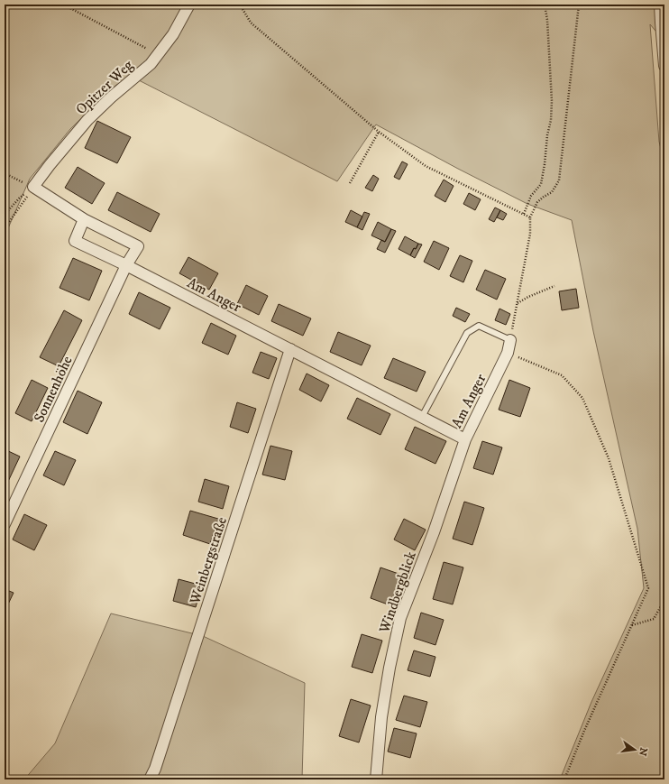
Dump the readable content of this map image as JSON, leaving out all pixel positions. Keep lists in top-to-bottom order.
{
  "streets": {
    "street": [
      "Opitzer Weg",
      "Am Anger",
      "Sonnenhöhe",
      "Weinbergstraße",
      "Windbergblick"
    ]
  },
  "crossings": [
    ["Am Anger", "Sonnenhöhe"],
    ["Am Anger", "Weinbergstraße"],
    ["Am Anger", "Windbergblick"]
  ],
  "north": "right"
}
